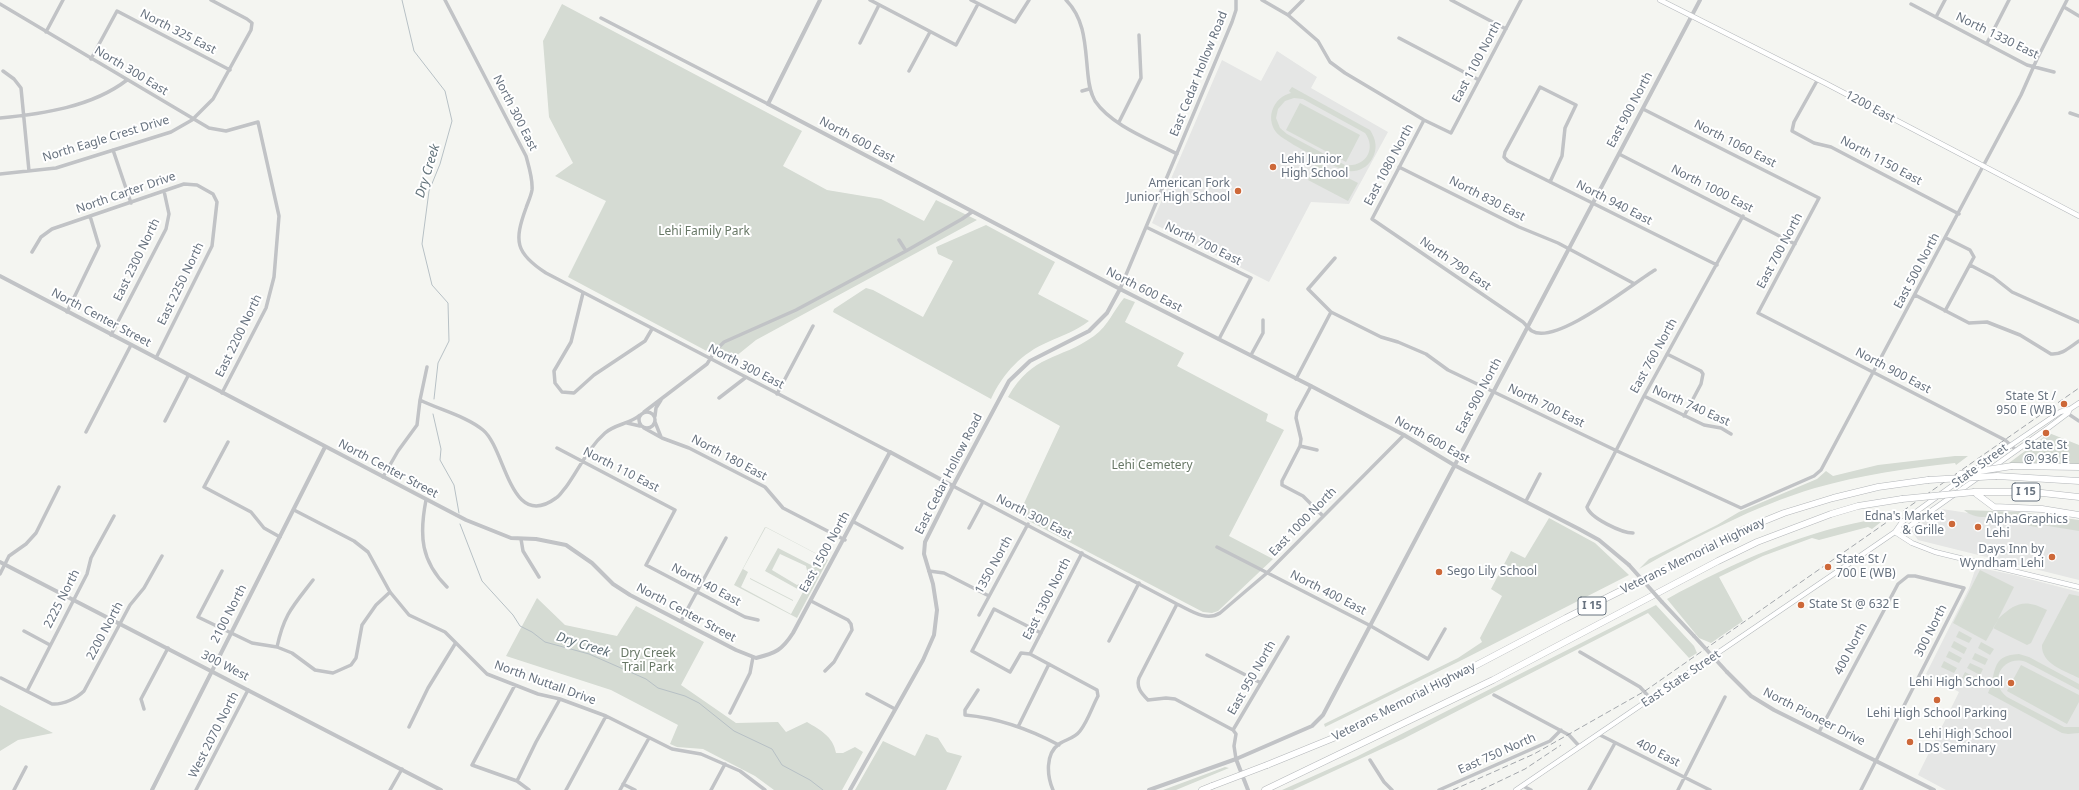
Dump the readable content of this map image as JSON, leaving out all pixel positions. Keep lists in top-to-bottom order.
{
  "streets": {
    "highway": ["I 15", "Veterans Memorial Highway"],
    "main road": ["1200 East", "State Street", "East State Street"],
    "street": [
      "North 325 East",
      "North 1330 East",
      "East 1100 North",
      "North 300 East",
      "East Cedar Hollow Road",
      "East 900 North",
      "North Eagle Crest Drive",
      "North 600 East",
      "North 1060 East",
      "North 1150 East",
      "East 1080 North",
      "North 1000 East",
      "North Carter Drive",
      "North 830 East",
      "North 940 East",
      "North 700 East",
      "East 700 North",
      "East 2300 North",
      "North 790 East",
      "East 500 North",
      "East 2250 North",
      "North Center Street",
      "East 2200 North",
      "East 760 North",
      "North 900 East",
      "North 740 East",
      "North 180 East",
      "North 110 East",
      "East 1000 North",
      "East 1500 North",
      "1350 North",
      "North 40 East",
      "North 400 East",
      "2225 North",
      "East 1300 North",
      "2100 North",
      "2200 North",
      "300 North",
      "400 North",
      "300 West",
      "East 950 North",
      "North Nuttall Drive",
      "North Pioneer Drive",
      "West 2070 North",
      "400 East",
      "East 750 North"
    ]
  },
  "crossings": [
    ["North 325 East", "North 300 East"],
    ["North 325 East", "North Eagle Crest Drive"],
    ["North 1330 East", "East 500 North"],
    ["East 1100 North", "East 1080 North"],
    ["North 300 East", "East Cedar Hollow Road"],
    ["North 300 East", "North Eagle Crest Drive"],
    ["North 300 East", "East 2200 North"],
    ["North 300 East", "East 1000 North"],
    ["North 300 East", "East 1500 North"],
    ["North 300 East", "1350 North"],
    ["North 300 East", "East 1300 North"],
    ["East Cedar Hollow Road", "North 600 East"],
    ["East Cedar Hollow Road", "North 700 East"],
    ["1200 East", "East 900 North"],
    ["1200 East", "North 1150 East"],
    ["1200 East", "East 500 North"],
    ["East 900 North", "North 600 East"],
    ["East 900 North", "North 1060 East"],
    ["East 900 North", "North 1000 East"],
    ["East 900 North", "North 830 East"],
    ["East 900 North", "North 940 East"],
    ["East 900 North", "North 700 East"],
    ["East 900 North", "North 790 East"],
    ["East 900 North", "North 400 East"],
    ["North 600 East", "North 700 East"],
    ["North 600 East", "East 1000 North"],
    ["North 600 East", "North Pioneer Drive"],
    ["North 1060 East", "East 700 North"],
    ["North 1150 East", "East 500 North"],
    ["East 1080 North", "North 830 East"],
    ["East 1080 North", "North 790 East"],
    ["North 1000 East", "East 700 North"],
    ["North 1000 East", "East 760 North"],
    ["North Carter Drive", "East 2300 North"],
    ["North Carter Drive", "East 2250 North"],
    ["North 830 East", "North 790 East"],
    ["North 940 East", "East 760 North"],
    ["North 700 East", "East 500 North"],
    ["North 700 East", "East 760 North"],
    ["East 700 North", "North 900 East"],
    ["East 2300 North", "North Center Street"],
    ["East 500 North", "North 900 East"],
    ["East 2250 North", "North Center Street"],
    ["North Center Street", "East 2200 North"],
    ["North Center Street", "East 1500 North"],
    ["North Center Street", "2100 North"],
    ["East 760 North", "North 740 East"],
    ["North 900 East", "State Street"],
    ["North 180 East", "East 1500 North"],
    ["State Street", "East State Street"],
    ["North 110 East", "North 40 East"],
    ["East 1000 North", "North 400 East"],
    ["2225 North", "2200 North"],
    ["2225 North", "300 West"],
    ["2100 North", "300 West"],
    ["2100 North", "North Nuttall Drive"],
    ["2200 North", "300 West"],
    ["300 North", "400 North"],
    ["300 North", "North Pioneer Drive"],
    ["400 North", "North Pioneer Drive"],
    ["300 West", "West 2070 North"],
    ["East State Street", "400 East"]
  ],
  "water": ["Dry Creek"],
  "parks": ["Lehi Family Park", "Lehi Cemetery", "Dry Creek Trail Park"],
  "places": [
    "Lehi Junior High School",
    "American Fork Junior High School",
    "State St / 950 E (WB)",
    "State St @ 936 E",
    "Edna's Market & Grille",
    "AlphaGraphics Lehi",
    "Days Inn by Wyndham Lehi",
    "State St / 700 E (WB)",
    "Sego Lily School",
    "State St @ 632 E",
    "Lehi High School",
    "Lehi High School Parking",
    "Lehi High School LDS Seminary"
  ]
}
